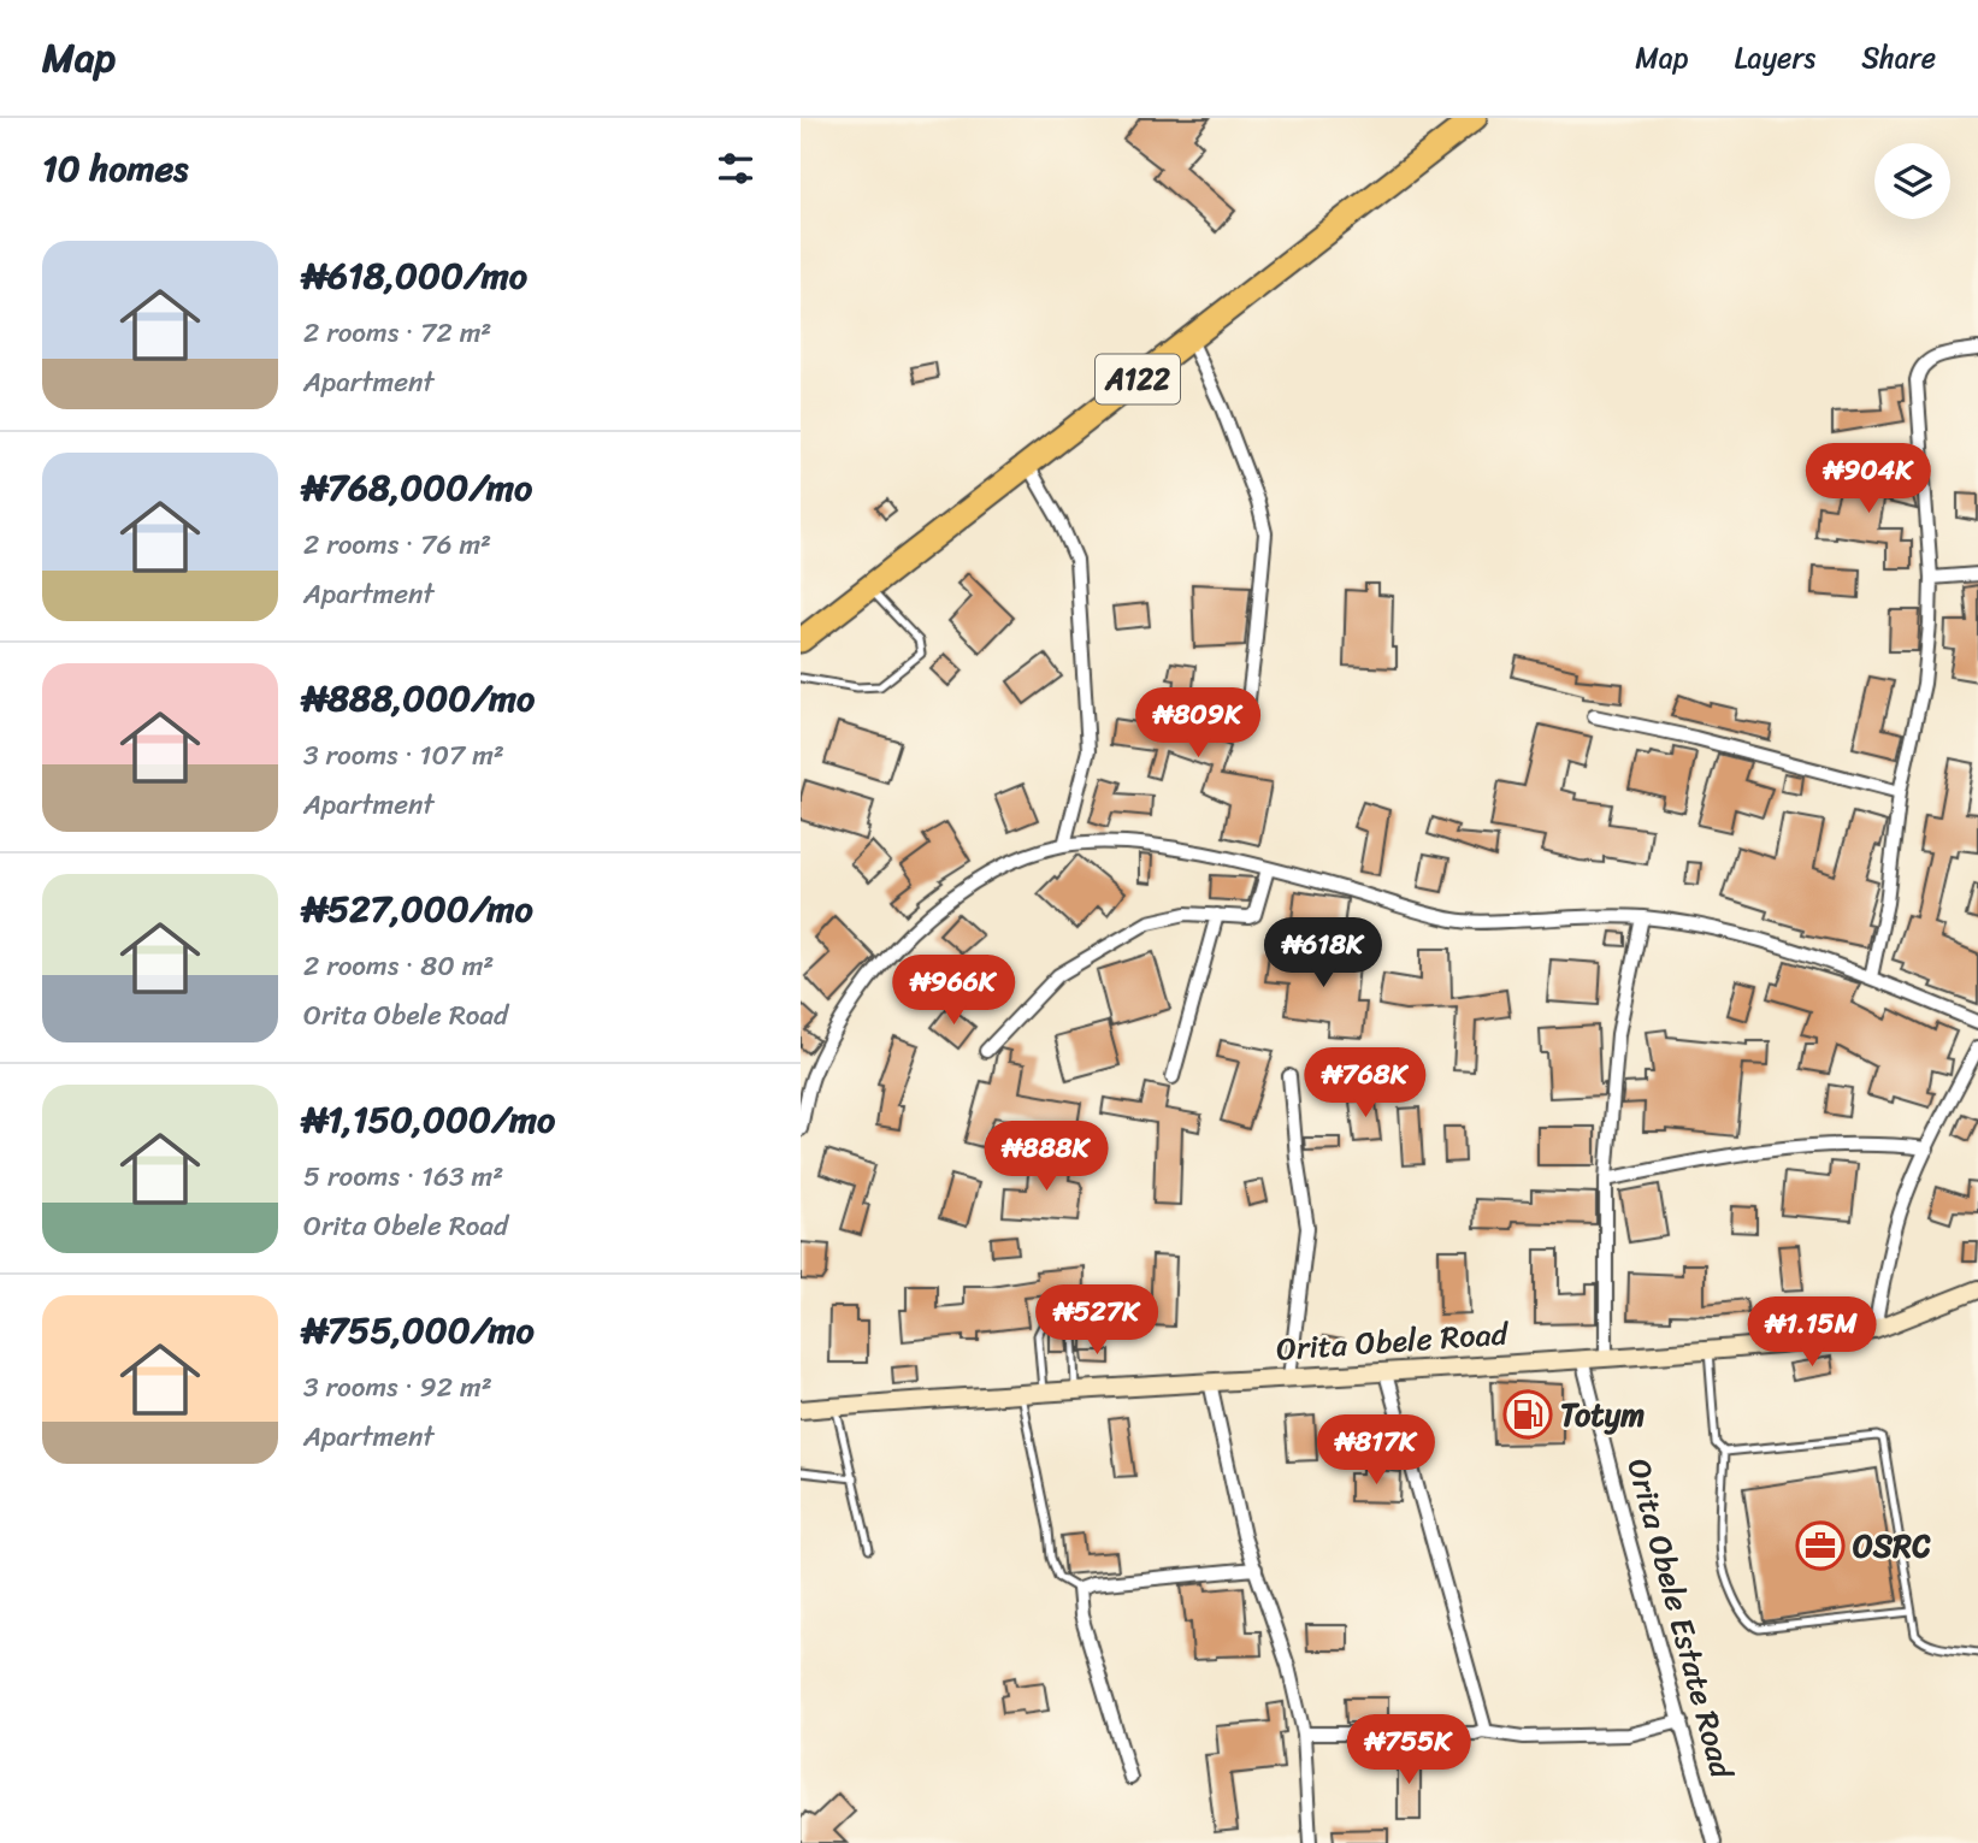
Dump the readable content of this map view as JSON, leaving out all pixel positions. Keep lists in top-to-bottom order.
{
  "streets": {
    "highway": ["A122"],
    "main road": ["Orita Obele Road"],
    "street": ["Orita Obele Estate Road"]
  },
  "crossings": [
    ["Orita Obele Road", "Orita Obele Estate Road"]
  ],
  "places": {
    "fuel station": ["Totym"],
    "office": ["OSRC"]
  },
  "page": {
    "header": "Map",
    "nav": ["Map", "Layers", "Share"],
    "heading": "10 homes",
    "list": [
      {
        "name": "₦618,000/mo",
        "note": "2 rooms · 72 m² · Apartment"
      },
      {
        "name": "₦768,000/mo",
        "note": "2 rooms · 76 m² · Apartment"
      },
      {
        "name": "₦888,000/mo",
        "note": "3 rooms · 107 m² · Apartment"
      },
      {
        "name": "₦527,000/mo",
        "note": "2 rooms · 80 m² · Orita Obele Road"
      },
      {
        "name": "₦1,150,000/mo",
        "note": "5 rooms · 163 m² · Orita Obele Road"
      },
      {
        "name": "₦755,000/mo",
        "note": "3 rooms · 92 m² · Apartment"
      }
    ],
    "price": [
      "₦904K",
      "₦809K",
      "₦618K",
      "₦966K",
      "₦768K",
      "₦888K",
      "₦527K",
      "₦1.15M",
      "₦817K",
      "₦755K"
    ]
  }
}
